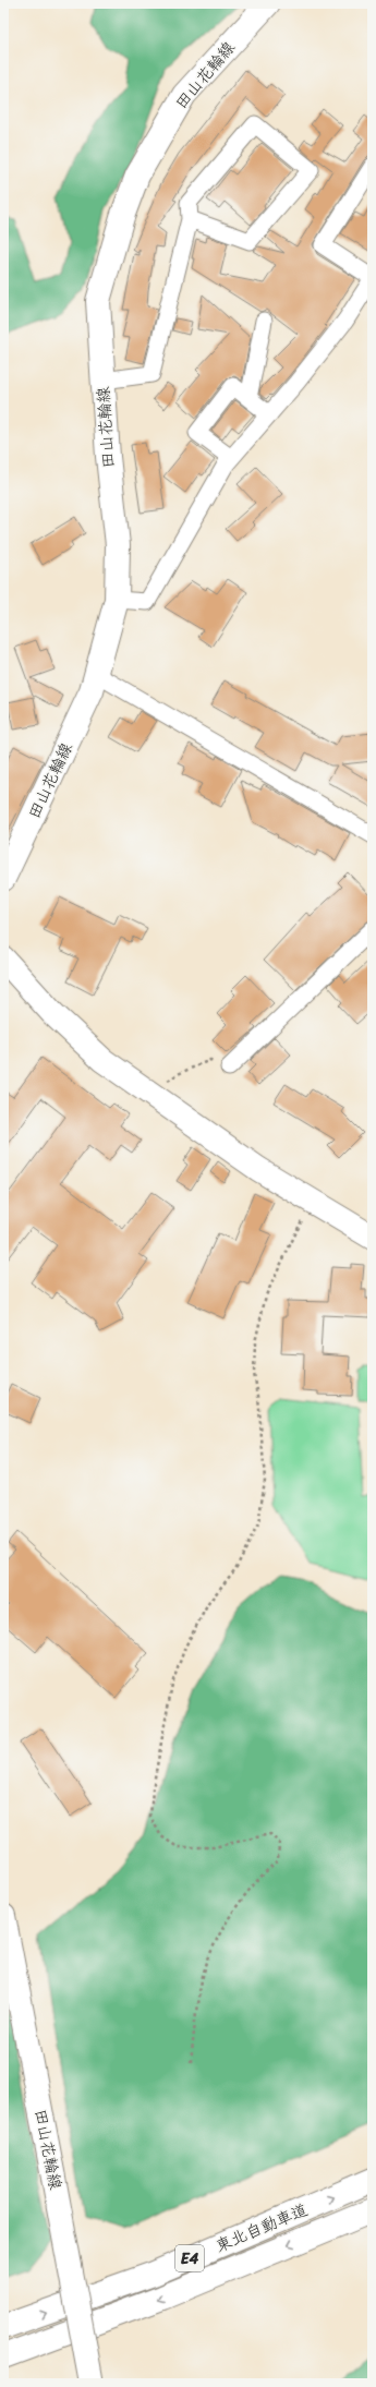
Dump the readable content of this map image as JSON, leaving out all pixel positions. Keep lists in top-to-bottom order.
{
  "streets": {
    "main road": ["田山花輪線", "東北自動車道", "E4"]
  }
}
